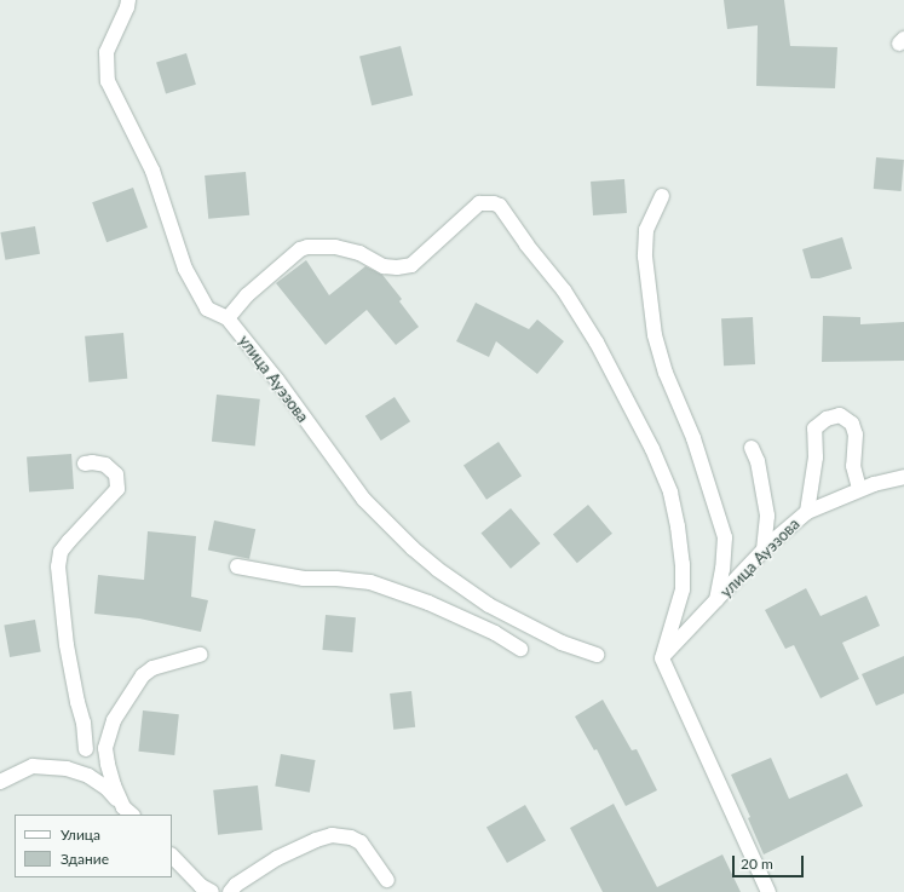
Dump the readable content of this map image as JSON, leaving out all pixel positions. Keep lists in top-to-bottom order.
{
  "streets": {
    "street": ["улица Ауэзова"]
  },
  "legend": ["Улица", "Здание"],
  "scale_bar": "20 m"
}
